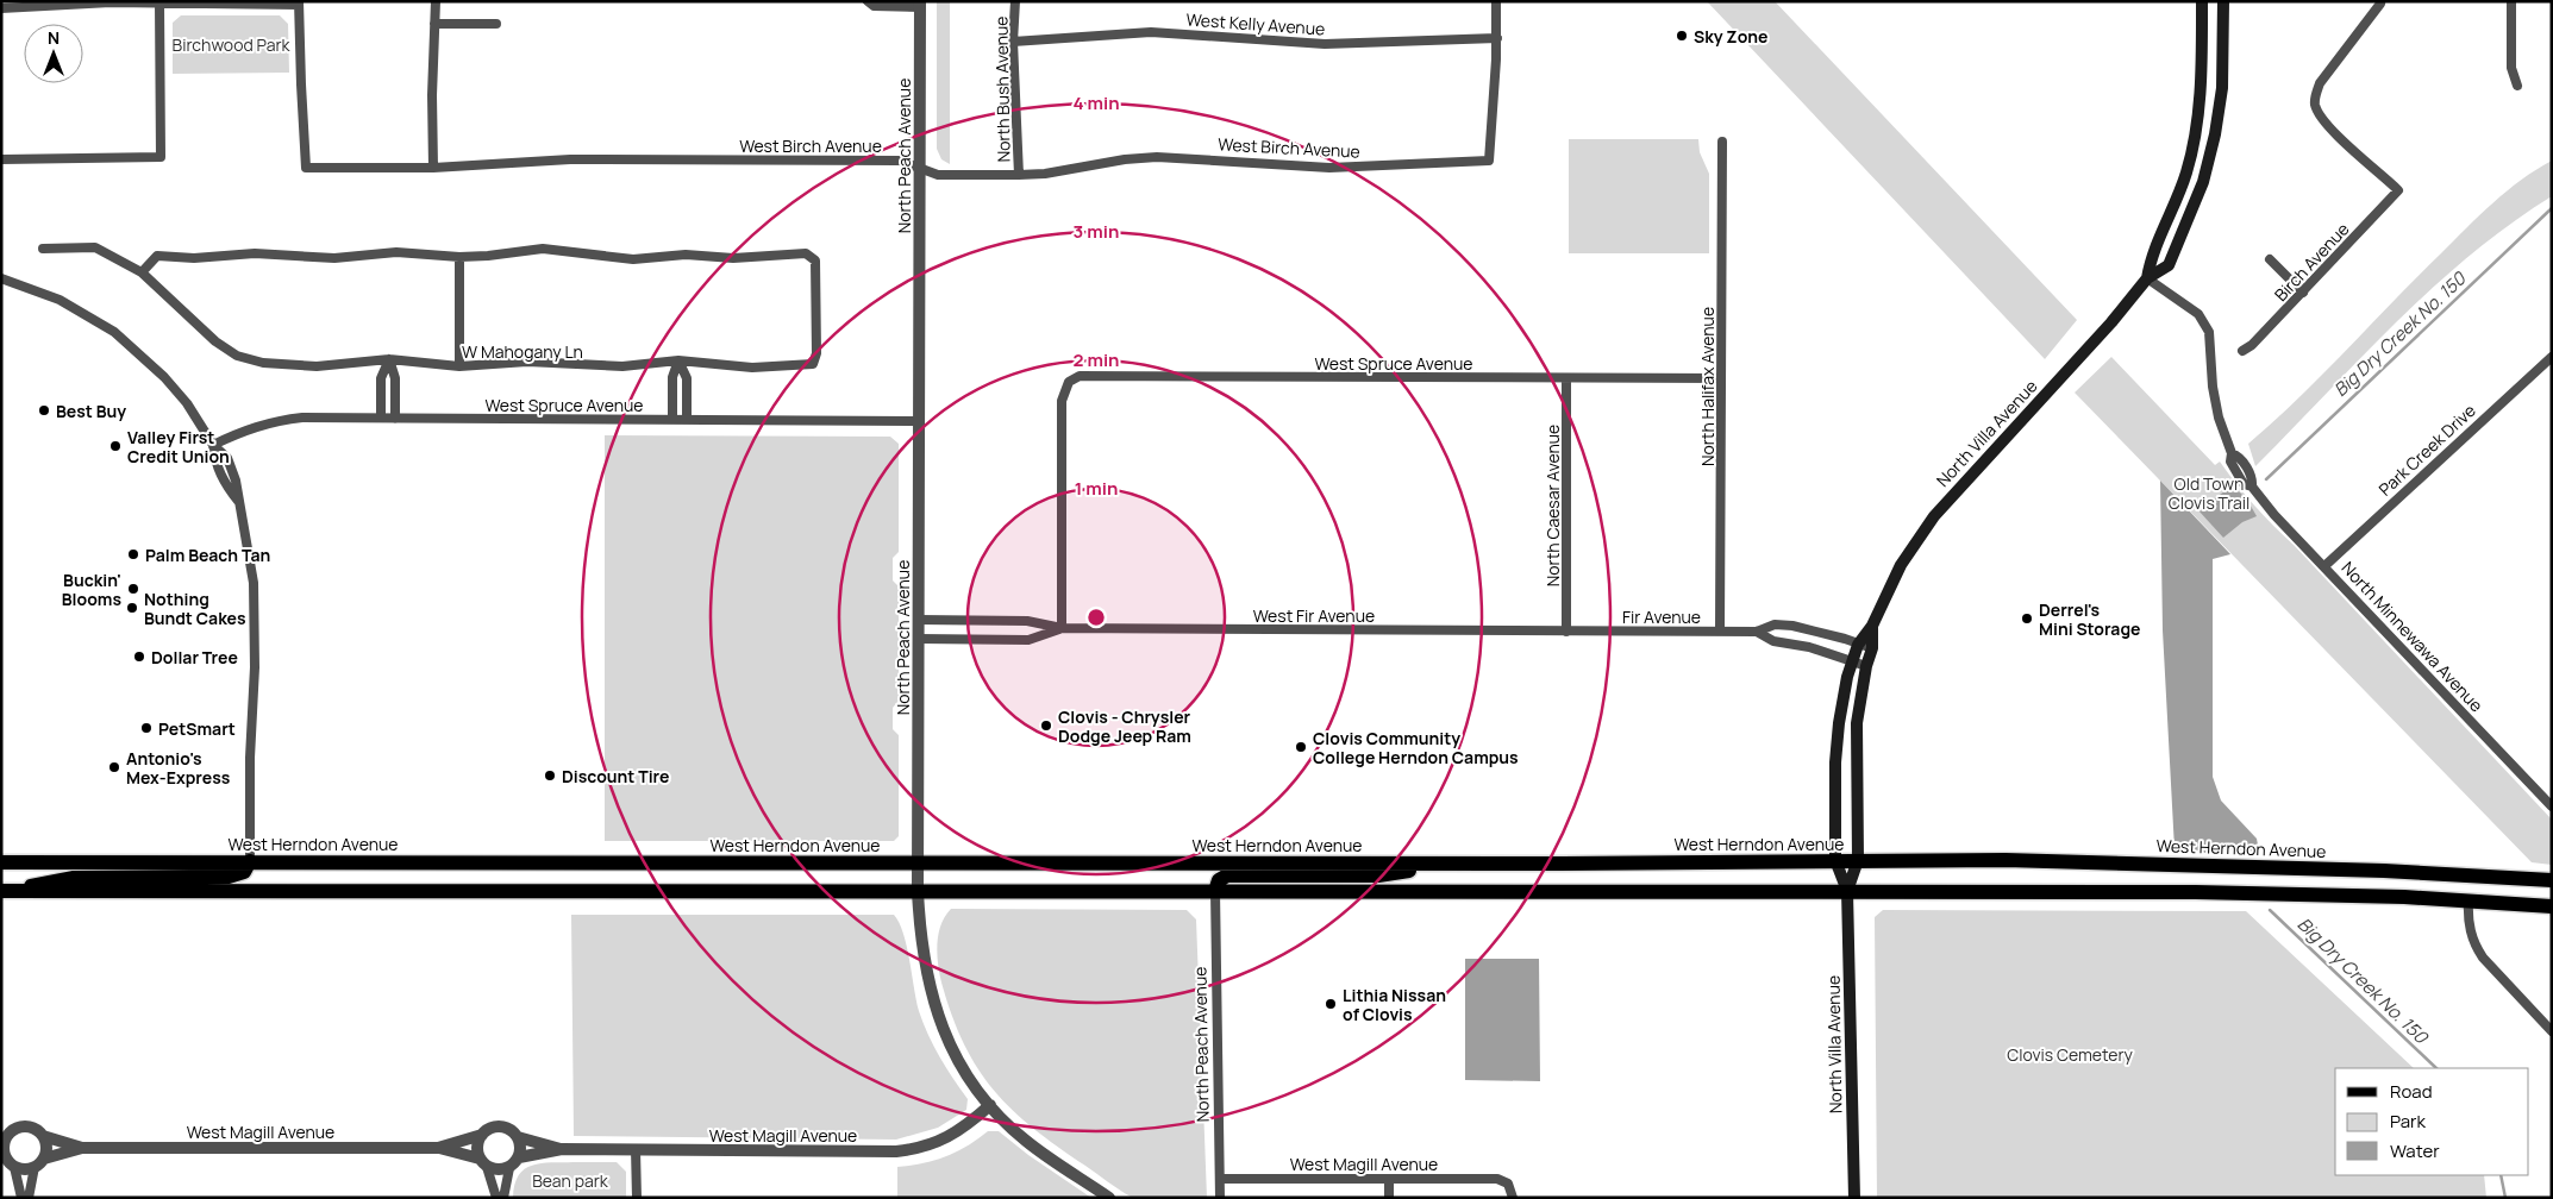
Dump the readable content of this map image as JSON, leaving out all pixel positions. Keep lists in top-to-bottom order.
{
  "streets": {
    "main road": ["North Villa Avenue", "West Herndon Avenue"],
    "street": [
      "West Kelly Avenue",
      "North Bush Avenue",
      "West Birch Avenue",
      "North Peach Avenue",
      "Birch Avenue",
      "W Mahogany Ln",
      "West Spruce Avenue",
      "North Halifax Avenue",
      "Park Creek Drive",
      "North Caesar Avenue",
      "West Fir Avenue",
      "Fir Avenue",
      "North Minnewawa Avenue",
      "West Magill Avenue"
    ]
  },
  "crossings": [
    ["West Kelly Avenue", "North Bush Avenue"],
    ["West Kelly Avenue", "West Birch Avenue"],
    ["North Bush Avenue", "West Birch Avenue"],
    ["West Birch Avenue", "North Peach Avenue"],
    ["North Peach Avenue", "West Spruce Avenue"],
    ["North Peach Avenue", "West Fir Avenue"],
    ["North Peach Avenue", "West Herndon Avenue"],
    ["North Peach Avenue", "West Magill Avenue"],
    ["West Spruce Avenue", "North Halifax Avenue"],
    ["West Spruce Avenue", "North Caesar Avenue"],
    ["West Spruce Avenue", "West Fir Avenue"],
    ["North Halifax Avenue", "Fir Avenue"],
    ["North Villa Avenue", "Fir Avenue"],
    ["North Villa Avenue", "North Minnewawa Avenue"],
    ["North Villa Avenue", "West Herndon Avenue"],
    ["Park Creek Drive", "North Minnewawa Avenue"],
    ["North Caesar Avenue", "West Fir Avenue"],
    ["North Caesar Avenue", "Fir Avenue"],
    ["West Fir Avenue", "Fir Avenue"]
  ],
  "water": ["Big Dry Creek No. 150"],
  "parks": [
    "Birchwood Park",
    "Old Town Clovis Trail",
    "Clovis Cemetery",
    "Bean park"
  ],
  "places": [
    "Sky Zone",
    "Best Buy",
    "Valley First Credit Union",
    "Palm Beach Tan",
    "Buckin' Blooms",
    "Nothing Bundt Cakes",
    "Derrel's Mini Storage",
    "Dollar Tree",
    "Clovis - Chrysler Dodge Jeep Ram",
    "PetSmart",
    "Clovis Community College Herndon Campus",
    "Antonio's Mex-Express",
    "Discount Tire",
    "Lithia Nissan of Clovis"
  ],
  "legend": ["Road", "Park", "Water"],
  "north": "top",
  "rings": [
    "4 min",
    "3 min",
    "2 min",
    "1 min"
  ]
}
